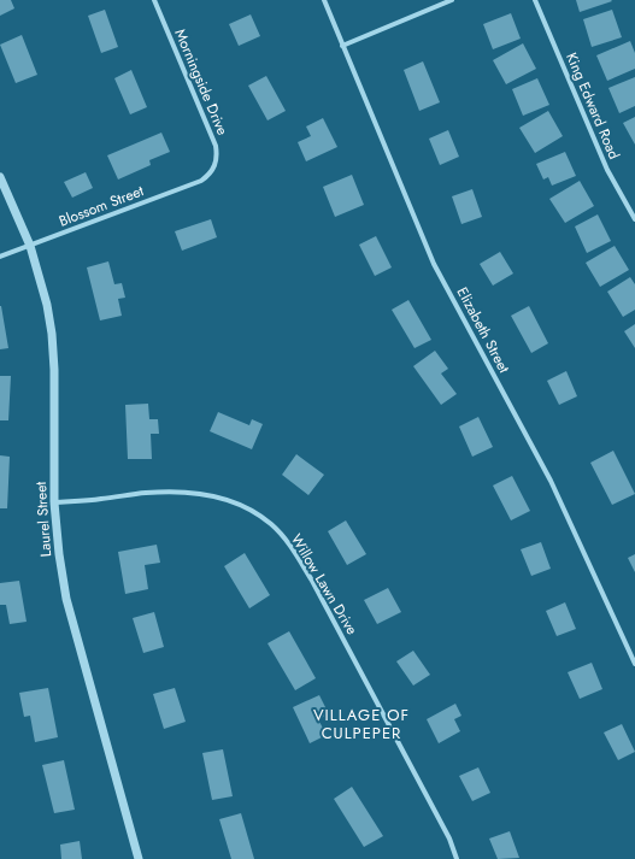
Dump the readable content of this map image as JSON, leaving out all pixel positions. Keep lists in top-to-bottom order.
{
  "streets": {
    "street": [
      "Morningside Drive",
      "King Edward Road",
      "Blossom Street",
      "Elizabeth Street",
      "Laurel Street",
      "Willow Lawn Drive"
    ]
  },
  "crossings": [
    ["Morningside Drive", "Blossom Street"],
    ["Blossom Street", "Laurel Street"],
    ["Laurel Street", "Willow Lawn Drive"]
  ],
  "districts": ["VILLAGE OF CULPEPER"]
}
